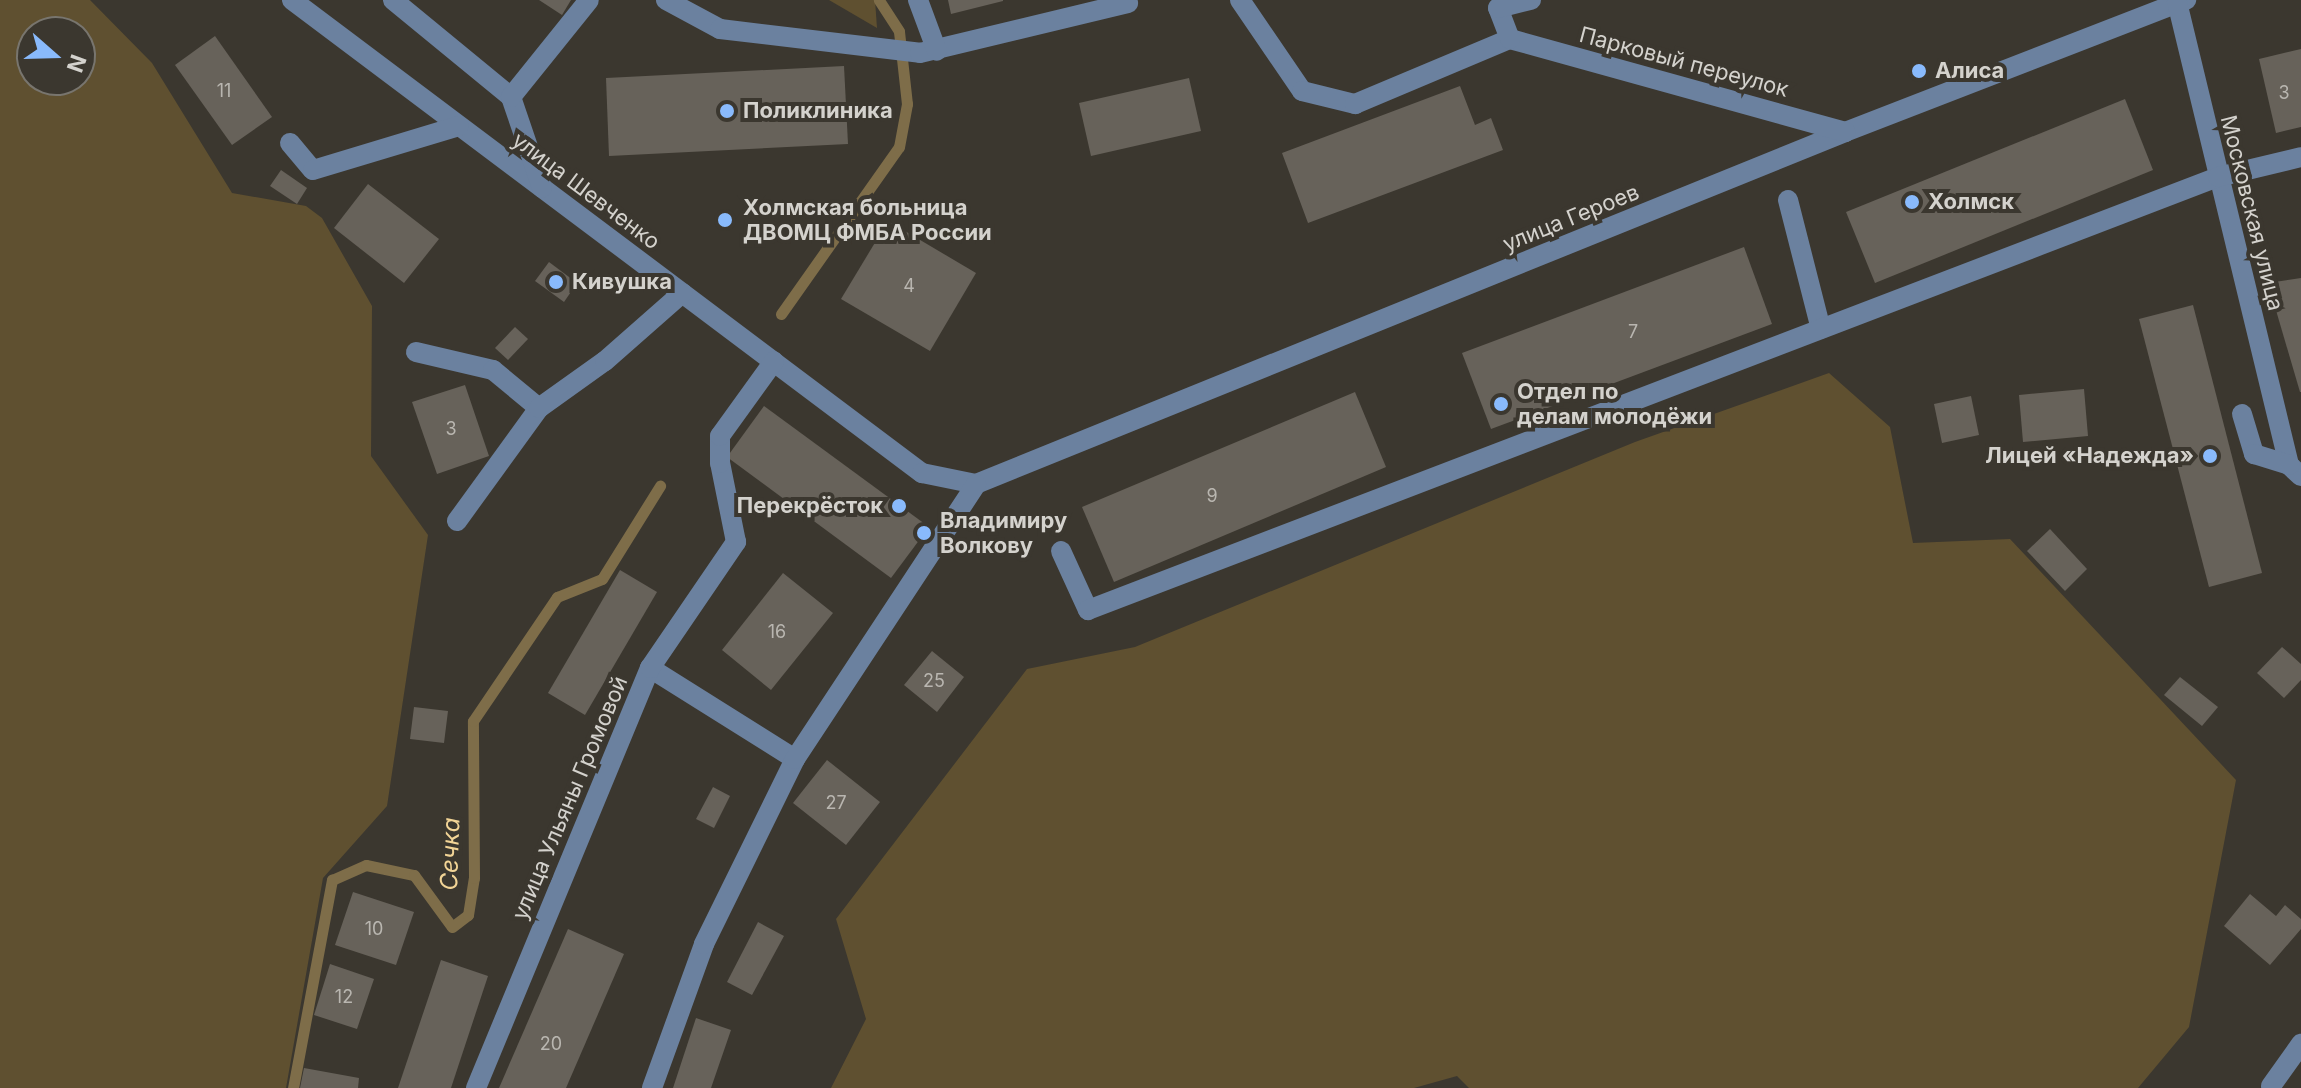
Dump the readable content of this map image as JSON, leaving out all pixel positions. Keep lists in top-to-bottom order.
{
  "streets": {
    "street": [
      "Парковый переулок",
      "улица Шевченко",
      "Московская улица",
      "улица Героев",
      "улица Ульяны Громовой"
    ]
  },
  "crossings": [
    ["Парковый переулок", "улица Героев"],
    ["улица Шевченко", "улица Героев"],
    ["улица Шевченко", "улица Ульяны Громовой"],
    ["Московская улица", "улица Героев"]
  ],
  "water": ["Сечка"],
  "places": [
    "Алиса",
    "Поликлиника",
    "Холмск",
    "Холмская больница ДВОМЦ ФМБА России",
    "Кивушка",
    "Отдел по делам молодёжи",
    "Лицей «Надежда»",
    "Перекрёсток",
    "Владимиру Волкову"
  ],
  "house_numbers": [
    "11",
    "3",
    "4",
    "7",
    "3",
    "9",
    "16",
    "25",
    "27",
    "10",
    "12",
    "20"
  ],
  "north": "right"
}
